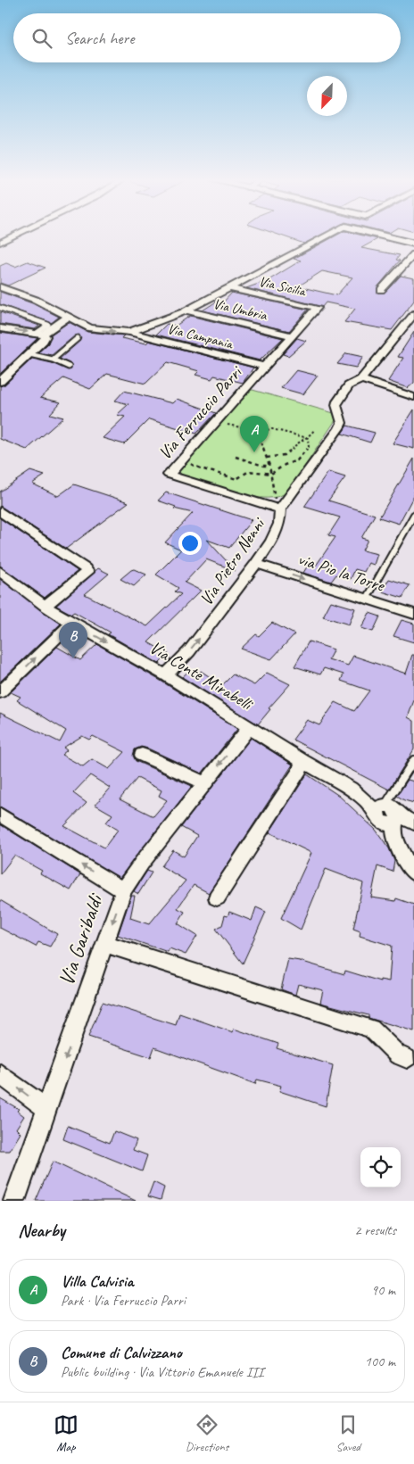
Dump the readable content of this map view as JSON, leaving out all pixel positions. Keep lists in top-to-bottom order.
{
  "streets": {
    "street": [
      "Via Sicilia",
      "Via Umbria",
      "Via Campania",
      "Via Ferruccio Parri",
      "Via Pietro Nenni",
      "via Pio la Torre",
      "Via Conte Mirabelli",
      "Via Garibaldi"
    ]
  },
  "crossings": [
    ["Via Sicilia", "Via Umbria"],
    ["Via Sicilia", "Via Ferruccio Parri"],
    ["Via Umbria", "Via Ferruccio Parri"],
    ["Via Campania", "Via Ferruccio Parri"],
    ["Via Ferruccio Parri", "Via Pietro Nenni"],
    ["Via Pietro Nenni", "via Pio la Torre"],
    ["Via Pietro Nenni", "Via Conte Mirabelli"],
    ["Via Conte Mirabelli", "Via Garibaldi"]
  ],
  "one_way": ["via Pio la Torre", "Via Garibaldi"],
  "north": "bottom left",
  "page": {
    "search": "Search here",
    "pins": ["A", "B"],
    "heading": ["Nearby", "2 results"],
    "list": [
      {
        "mark": "A",
        "name": "Villa Calvisia",
        "note": "Park · Via Ferruccio Parri",
        "value": "90 m"
      },
      {
        "mark": "B",
        "name": "Comune di Calvizzano",
        "note": "Public building · Via Vittorio Emanuele III",
        "value": "100 m"
      }
    ],
    "nav": ["Map", "Directions", "Saved"]
  }
}
